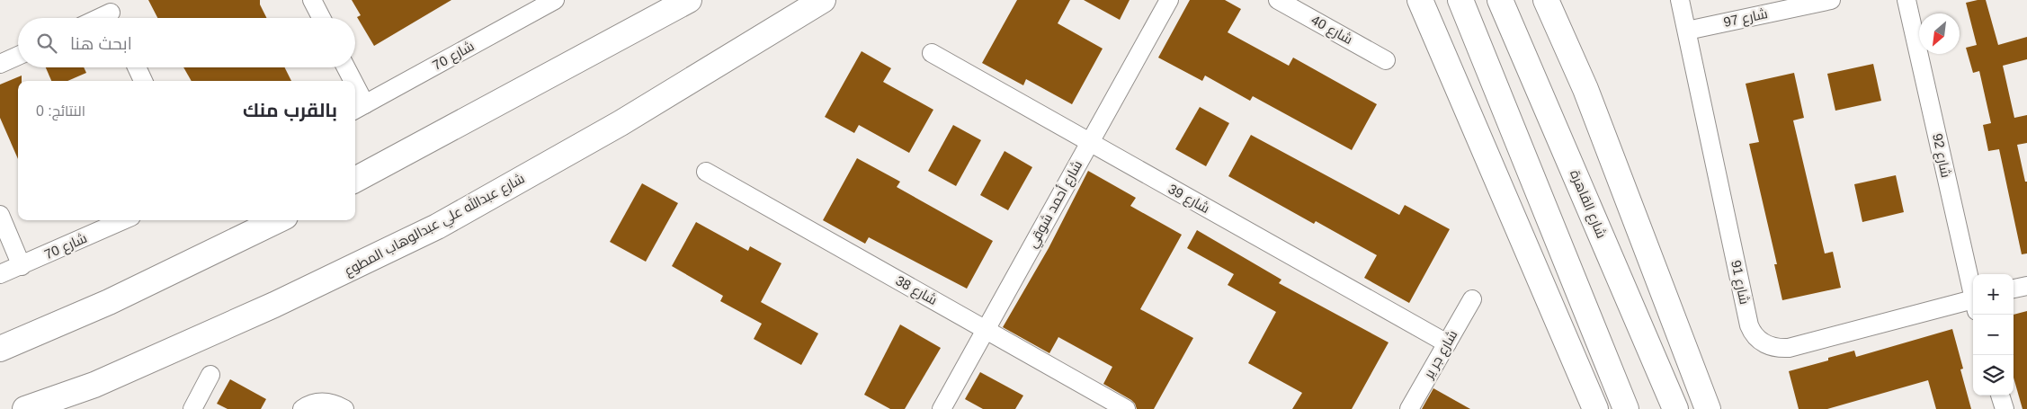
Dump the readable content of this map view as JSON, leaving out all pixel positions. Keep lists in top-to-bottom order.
{
  "streets": {
    "main road": ["شارع القاهرة", "شارع عبدالله علي عبدالوهاب المطوع"],
    "street": [
      "شارع 97",
      "شارع 40",
      "شارع 70",
      "شارع 92",
      "شارع 39",
      "شارع أحمد شوقي",
      "شارع 91",
      "شارع 38",
      "شارع جر ير"
    ]
  },
  "crossings": [
    ["شارع 97", "شارع 91"],
    ["شارع 39", "شارع أحمد شوقي"],
    ["شارع 39", "شارع جر ير"],
    ["شارع أحمد شوقي", "شارع 38"]
  ],
  "north": "bottom left",
  "page": {
    "search": "ابحث هنا",
    "heading": ["بالقرب منك", "النتائج: 0"],
    "map_buttons": ["+", "−"]
  }
}
